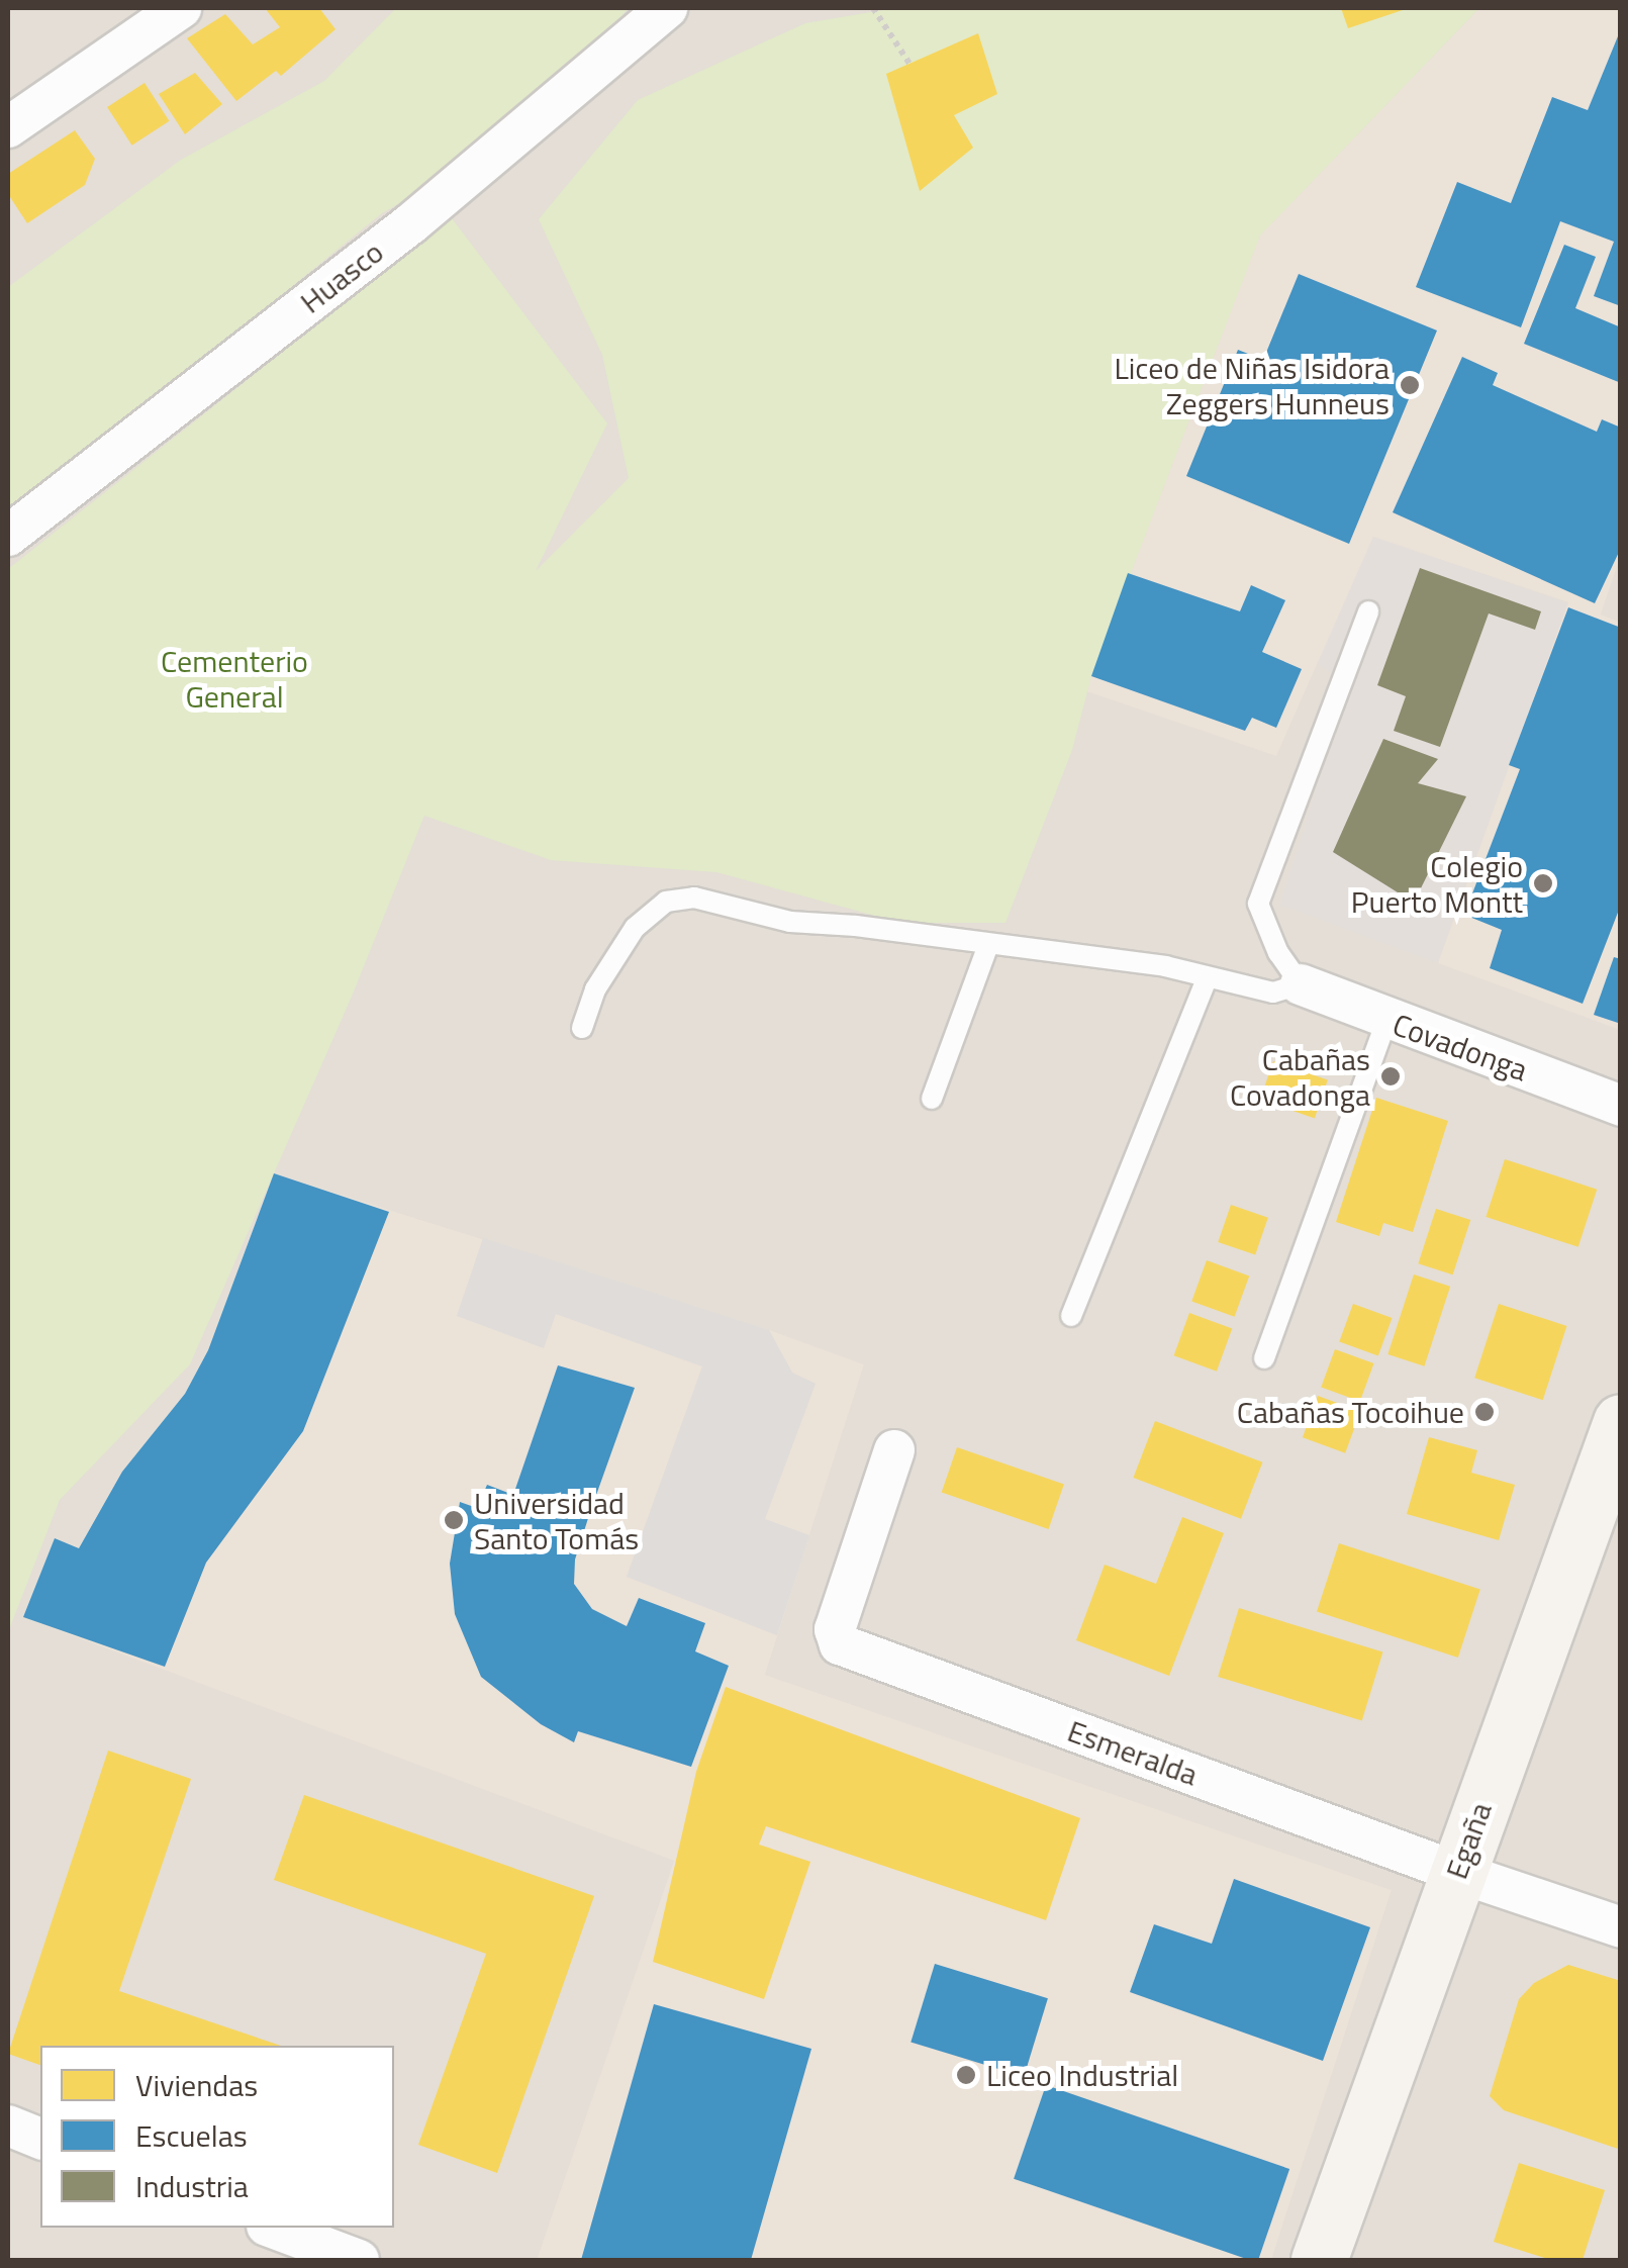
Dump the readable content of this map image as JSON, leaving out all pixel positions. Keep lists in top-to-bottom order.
{
  "streets": {
    "main road": ["Egaña"],
    "street": ["Huasco", "Covadonga", "Esmeralda"]
  },
  "crossings": [
    ["Esmeralda", "Egaña"]
  ],
  "parks": ["Cementerio General"],
  "places": [
    "Liceo de Niñas Isidora Zeggers Hunneus",
    "Colegio Puerto Montt",
    "Cabañas Covadonga",
    "Cabañas Tocoihue",
    "Universidad Santo Tomás",
    "Liceo Industrial"
  ],
  "legend": ["Viviendas", "Escuelas", "Industria"]
}
